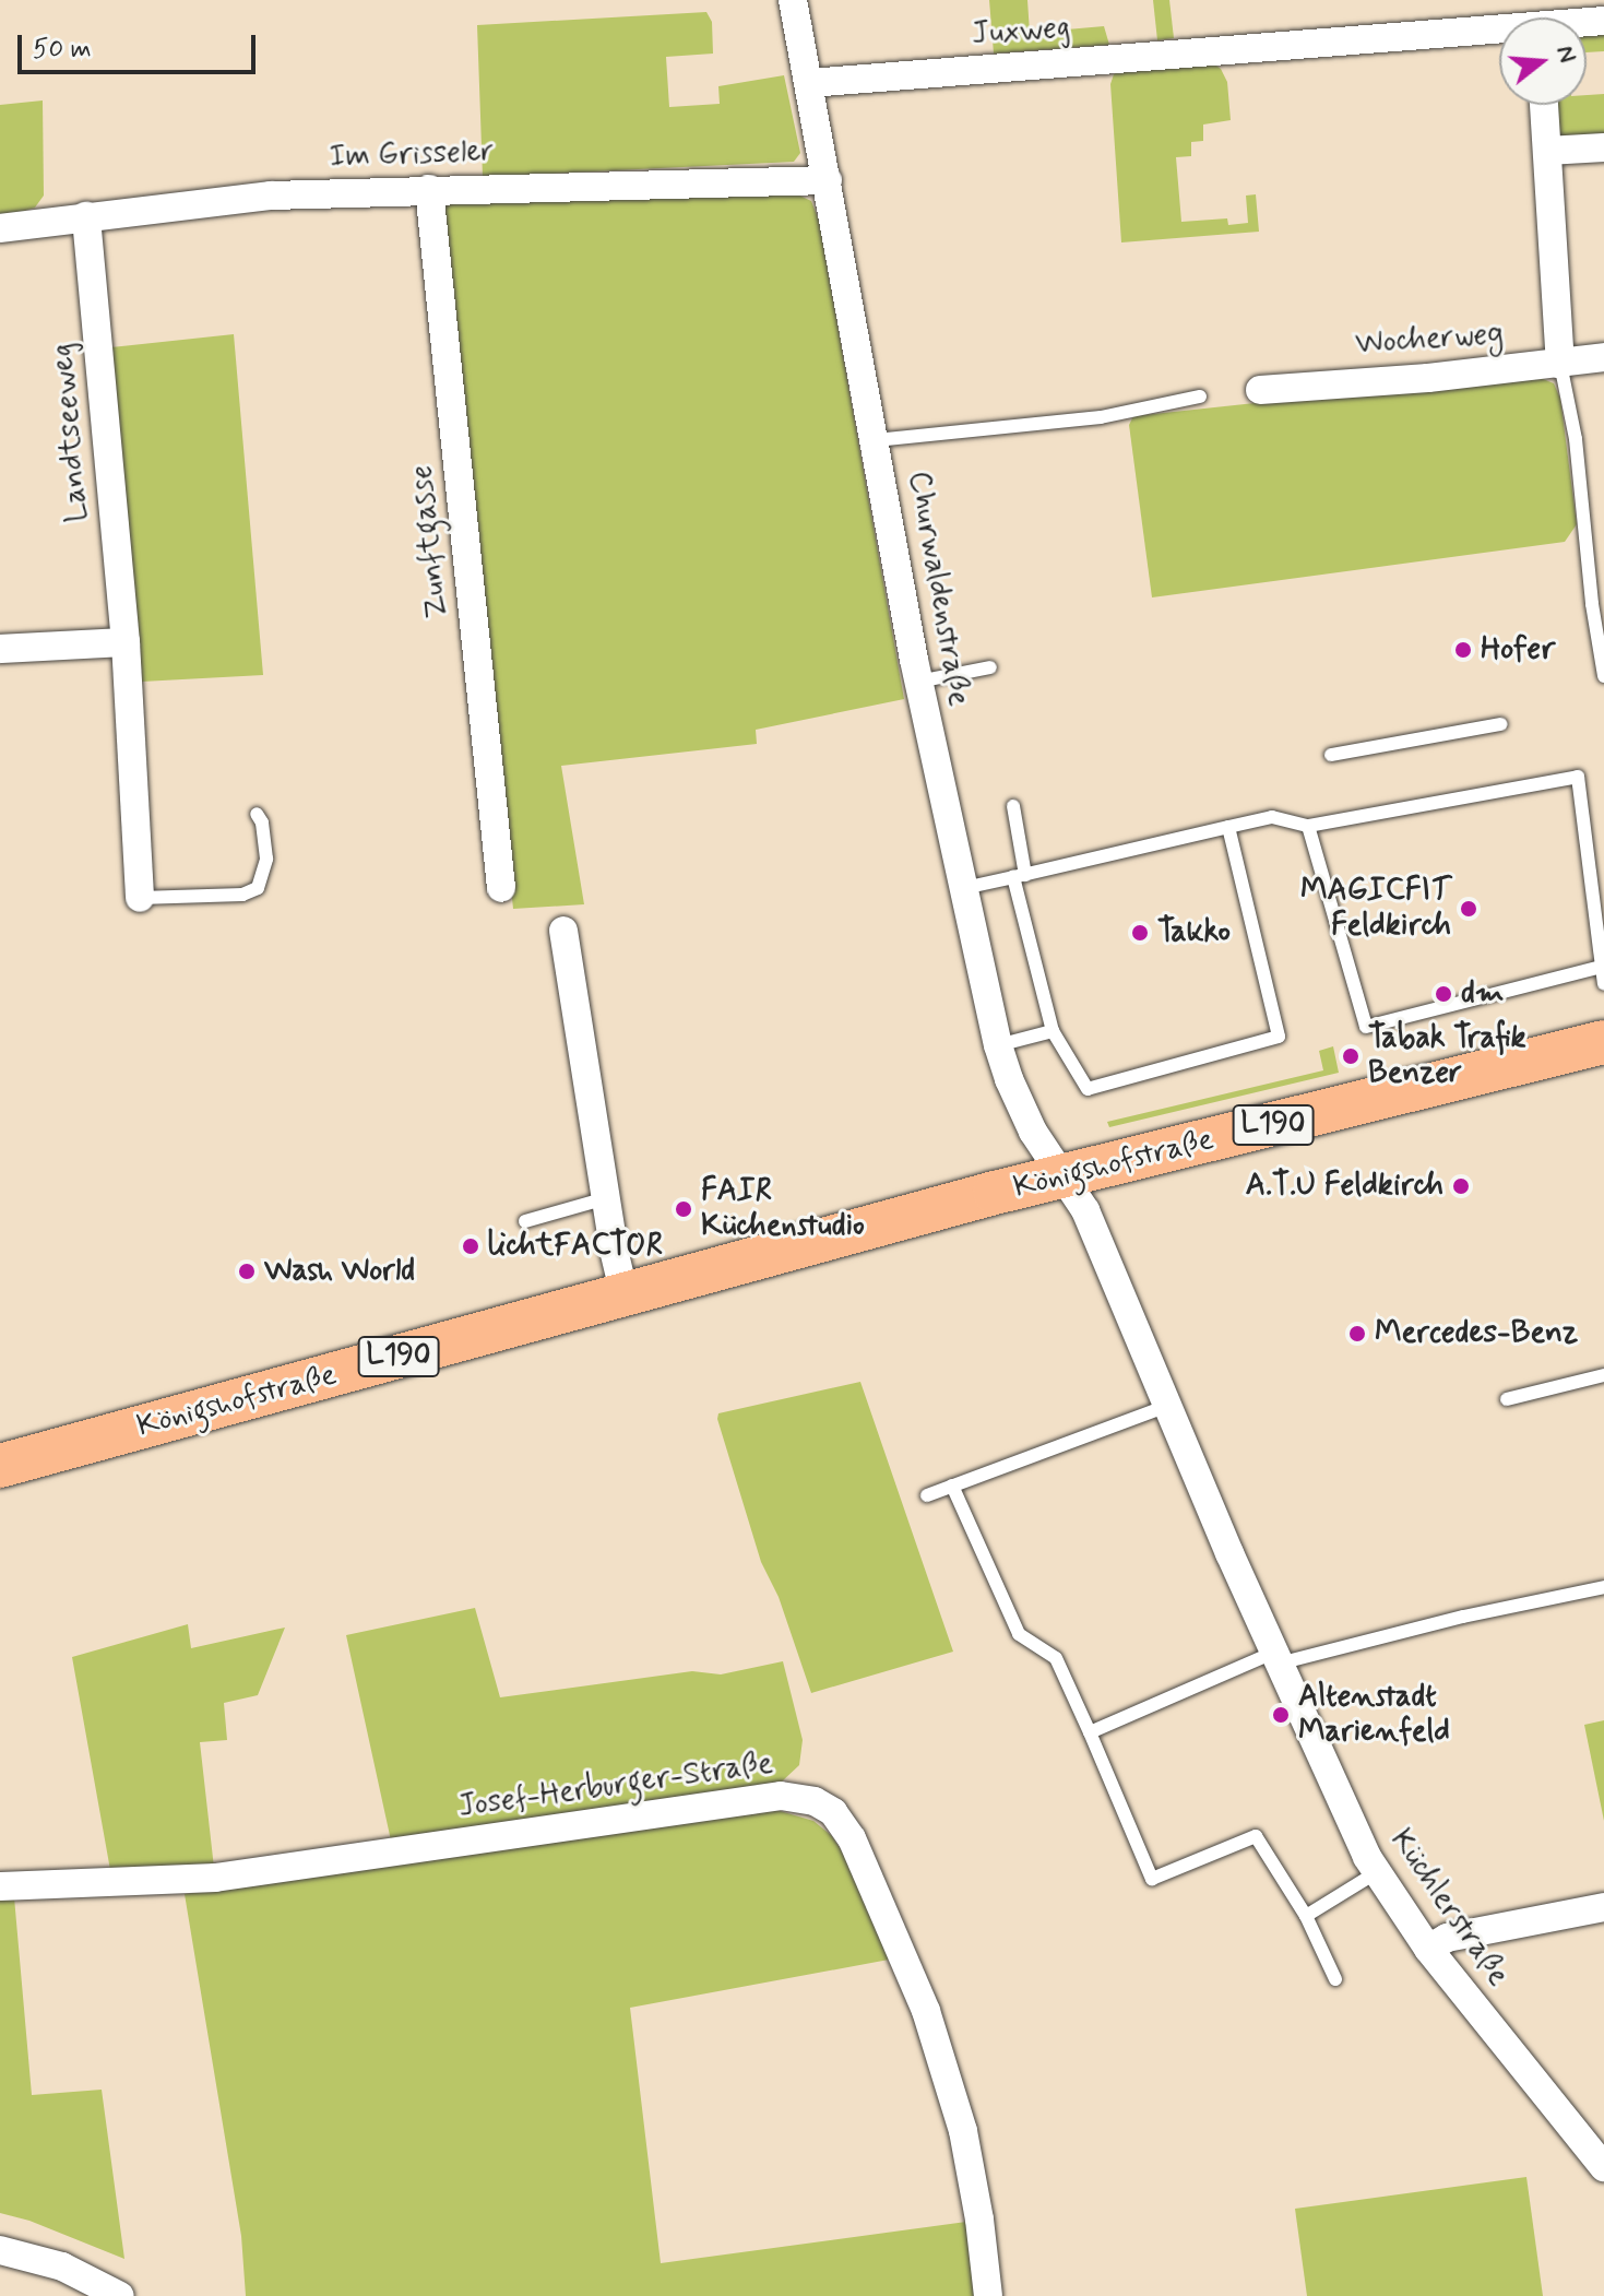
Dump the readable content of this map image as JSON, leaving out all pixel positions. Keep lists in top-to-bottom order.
{
  "streets": {
    "main road": ["L190", "Königshofstraße"],
    "street": [
      "Juxweg",
      "Im Grisseler",
      "Wocherweg",
      "Landtseeweg",
      "Zunftgasse",
      "Churwaldenstraße",
      "Josef-Herburger-Straße",
      "Küchlerstraße"
    ]
  },
  "crossings": [
    ["Juxweg", "Churwaldenstraße"],
    ["Im Grisseler", "Landtseeweg"],
    ["Im Grisseler", "Zunftgasse"],
    ["Im Grisseler", "Churwaldenstraße"],
    ["Churwaldenstraße", "Königshofstraße"],
    ["Churwaldenstraße", "Küchlerstraße"],
    ["Königshofstraße", "Küchlerstraße"]
  ],
  "places": [
    "Hofer",
    "MAGICFIT Feldkirch",
    "Takko",
    "dm",
    "Tabak Trafik Benzer",
    "A.T.U Feldkirch",
    "FAIR Küchenstudio",
    "lichtFACTOR",
    "Wash World",
    "Mercedes-Benz",
    "Altenstadt Marienfeld"
  ],
  "scale_bar": "50 m",
  "north": "right"
}
